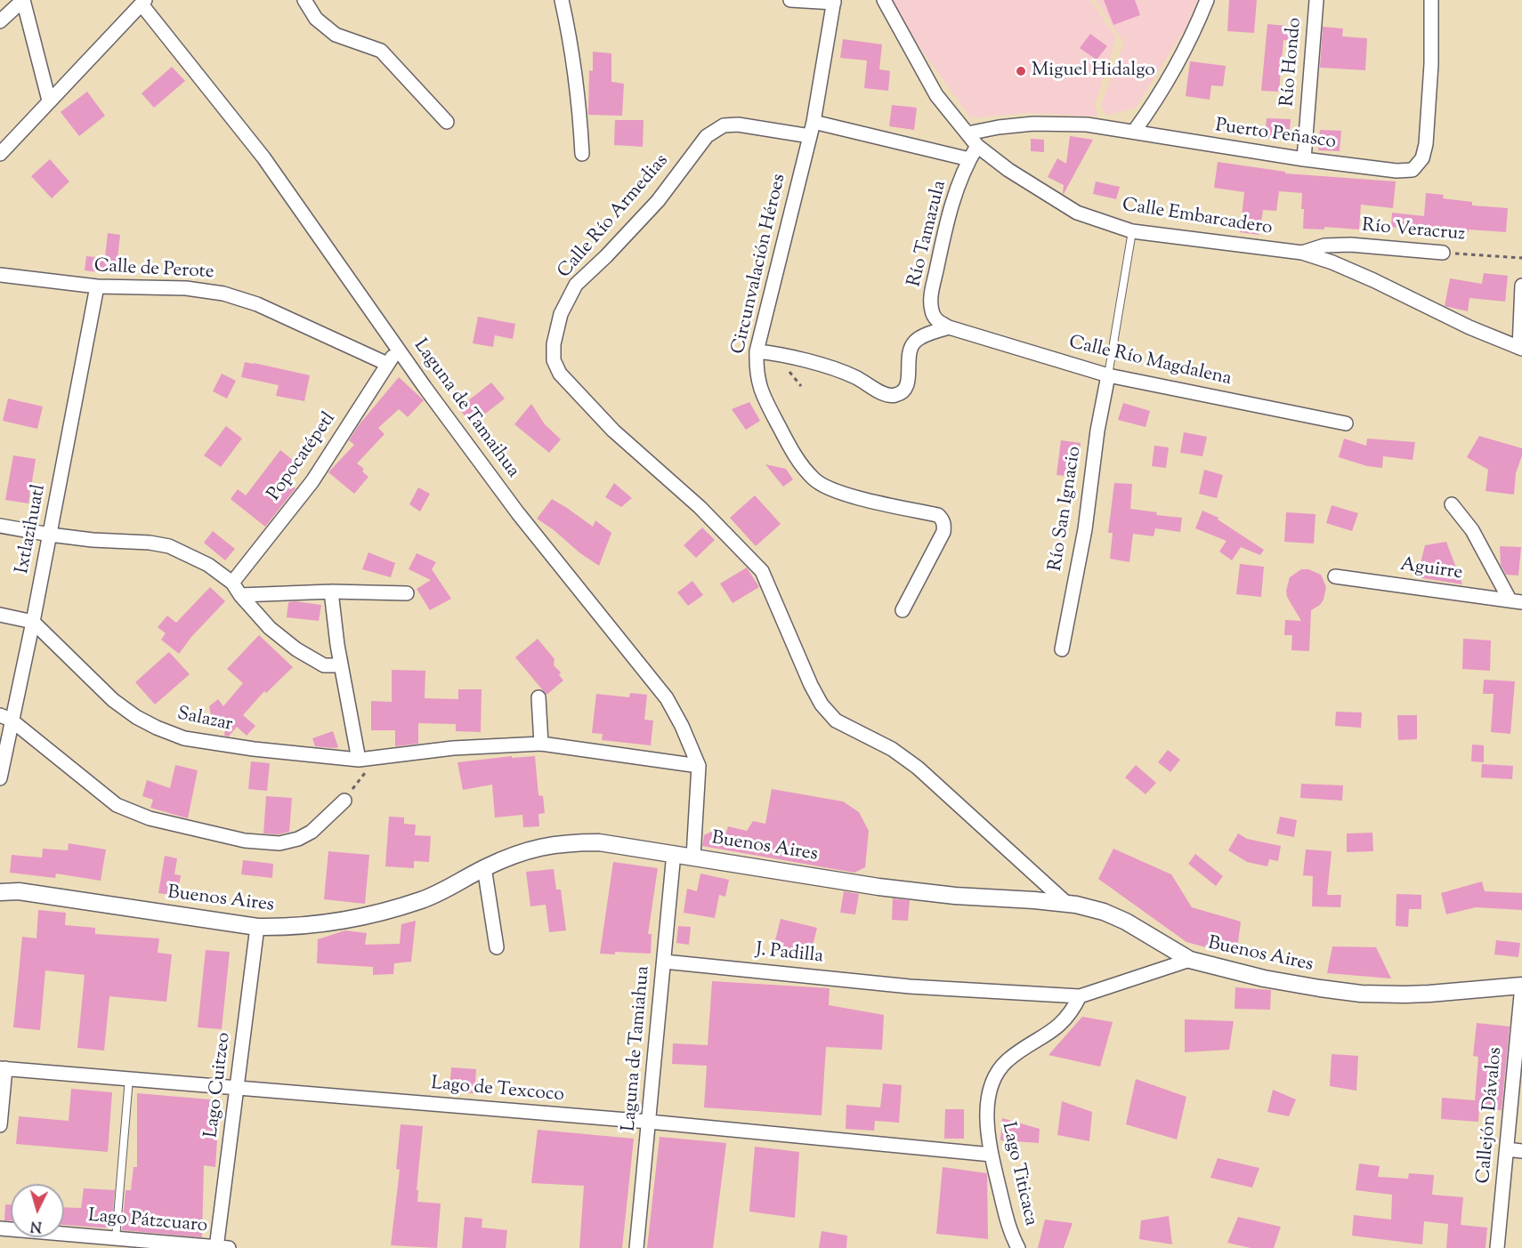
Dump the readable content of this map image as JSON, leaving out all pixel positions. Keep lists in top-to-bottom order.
{
  "streets": {
    "street": [
      "Río Hondo",
      "Puerto Peñasco",
      "Calle Río Armedias",
      "Calle Embarcadero",
      "Río Veracruz",
      "Río Tamazula",
      "Circunvalación Héroes",
      "Calle de Perote",
      "Calle Río Magdalena",
      "Laguna de Tamaihua",
      "Popocatépetl",
      "Río San Ignacio",
      "Ixtlazihuatl",
      "Aguirre",
      "Salazar",
      "Buenos Aires",
      "J. Padilla",
      "Laguna de Tamiahua",
      "Lago Cuitzeo",
      "Lago de Texcoco",
      "Callejón Dávalos",
      "Lago Titicaca",
      "Lago Pátzcuaro"
    ]
  },
  "crossings": [
    ["Río Hondo", "Puerto Peñasco"],
    ["Puerto Peñasco", "Calle Embarcadero"],
    ["Calle Río Armedias", "Circunvalación Héroes"],
    ["Calle Río Armedias", "Buenos Aires"],
    ["Calle Embarcadero", "Río Veracruz"],
    ["Calle Embarcadero", "Río Tamazula"],
    ["Río Tamazula", "Calle Río Magdalena"],
    ["Calle de Perote", "Popocatépetl"],
    ["Calle de Perote", "Ixtlazihuatl"],
    ["Calle Río Magdalena", "Río San Ignacio"],
    ["Laguna de Tamaihua", "Popocatépetl"],
    ["Laguna de Tamaihua", "Salazar"],
    ["Laguna de Tamaihua", "Buenos Aires"],
    ["Ixtlazihuatl", "Salazar"],
    ["Buenos Aires", "Laguna de Tamiahua"],
    ["Buenos Aires", "Lago Cuitzeo"],
    ["Buenos Aires", "Callejón Dávalos"],
    ["J. Padilla", "Laguna de Tamiahua"],
    ["J. Padilla", "Lago Titicaca"],
    ["Laguna de Tamiahua", "Lago de Texcoco"],
    ["Lago Cuitzeo", "Lago de Texcoco"],
    ["Lago Cuitzeo", "Lago Pátzcuaro"],
    ["Lago de Texcoco", "Lago Titicaca"]
  ],
  "places": ["Miguel Hidalgo"],
  "north": "bottom"
}
